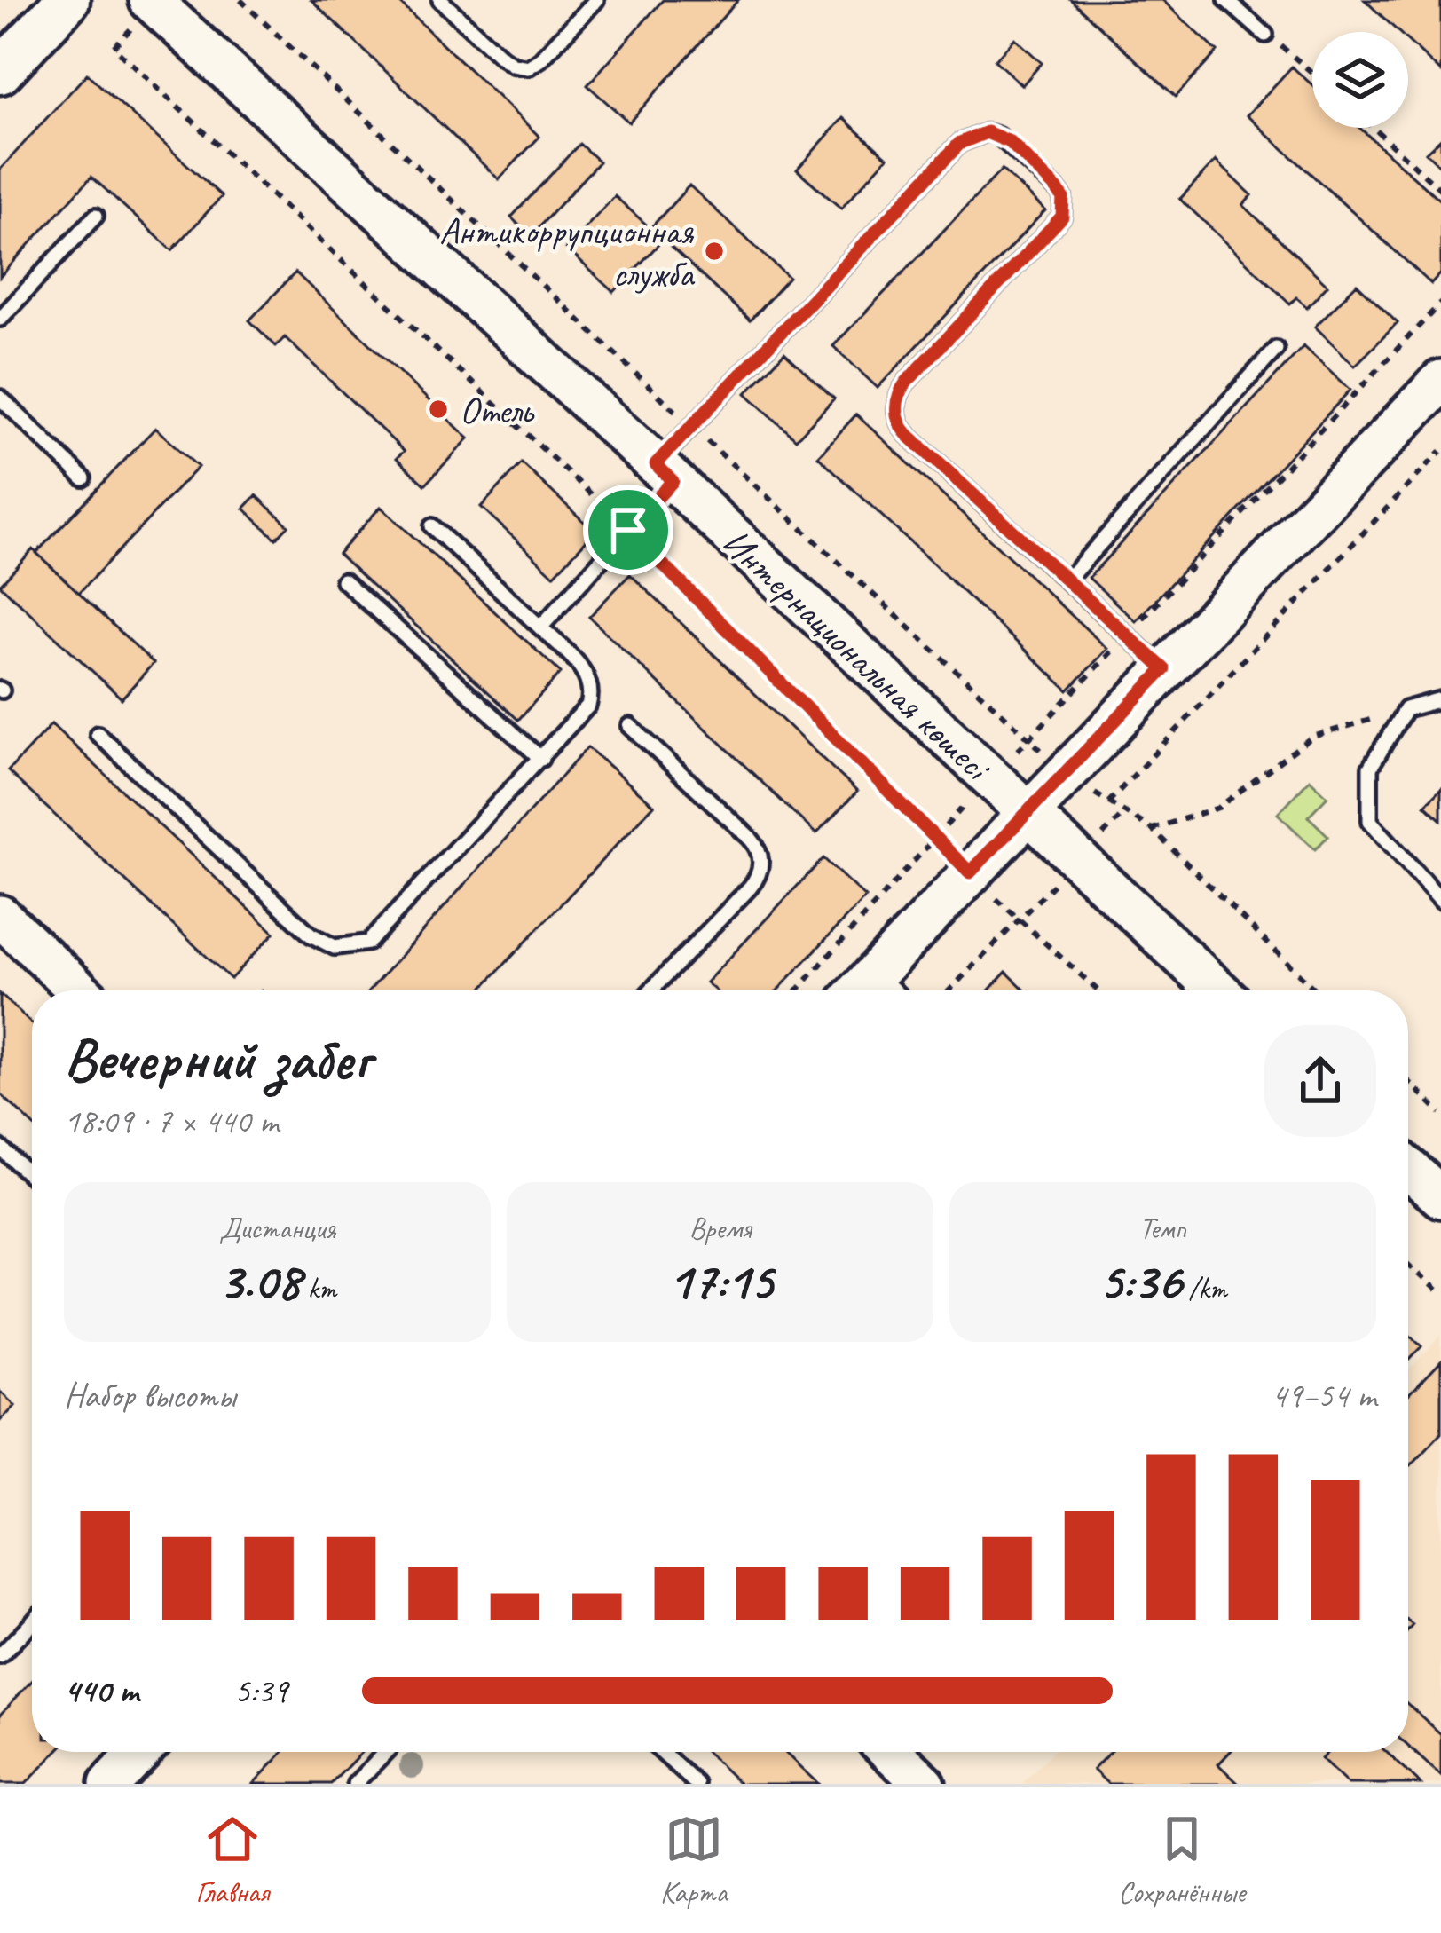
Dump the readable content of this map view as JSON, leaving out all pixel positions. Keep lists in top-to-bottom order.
{
  "streets": {
    "main road": ["Интернациональная көшесі"]
  },
  "places": ["Антикоррупционная служба", "Отель"],
  "page": {
    "heading": ["Вечерний забег", "18:09 · 7 × 440 m"],
    "stats": [
      ["Дистанция", "3.08 km"],
      ["Время", "17:15"],
      ["Темп", "5:36 /km"]
    ],
    "chart": ["Набор высоты", "49–54 m"],
    "list": [
      {
        "name": "440 m",
        "note": "5:39"
      }
    ],
    "tabs": ["Главная", "Карта", "Сохранённые"]
  }
}
